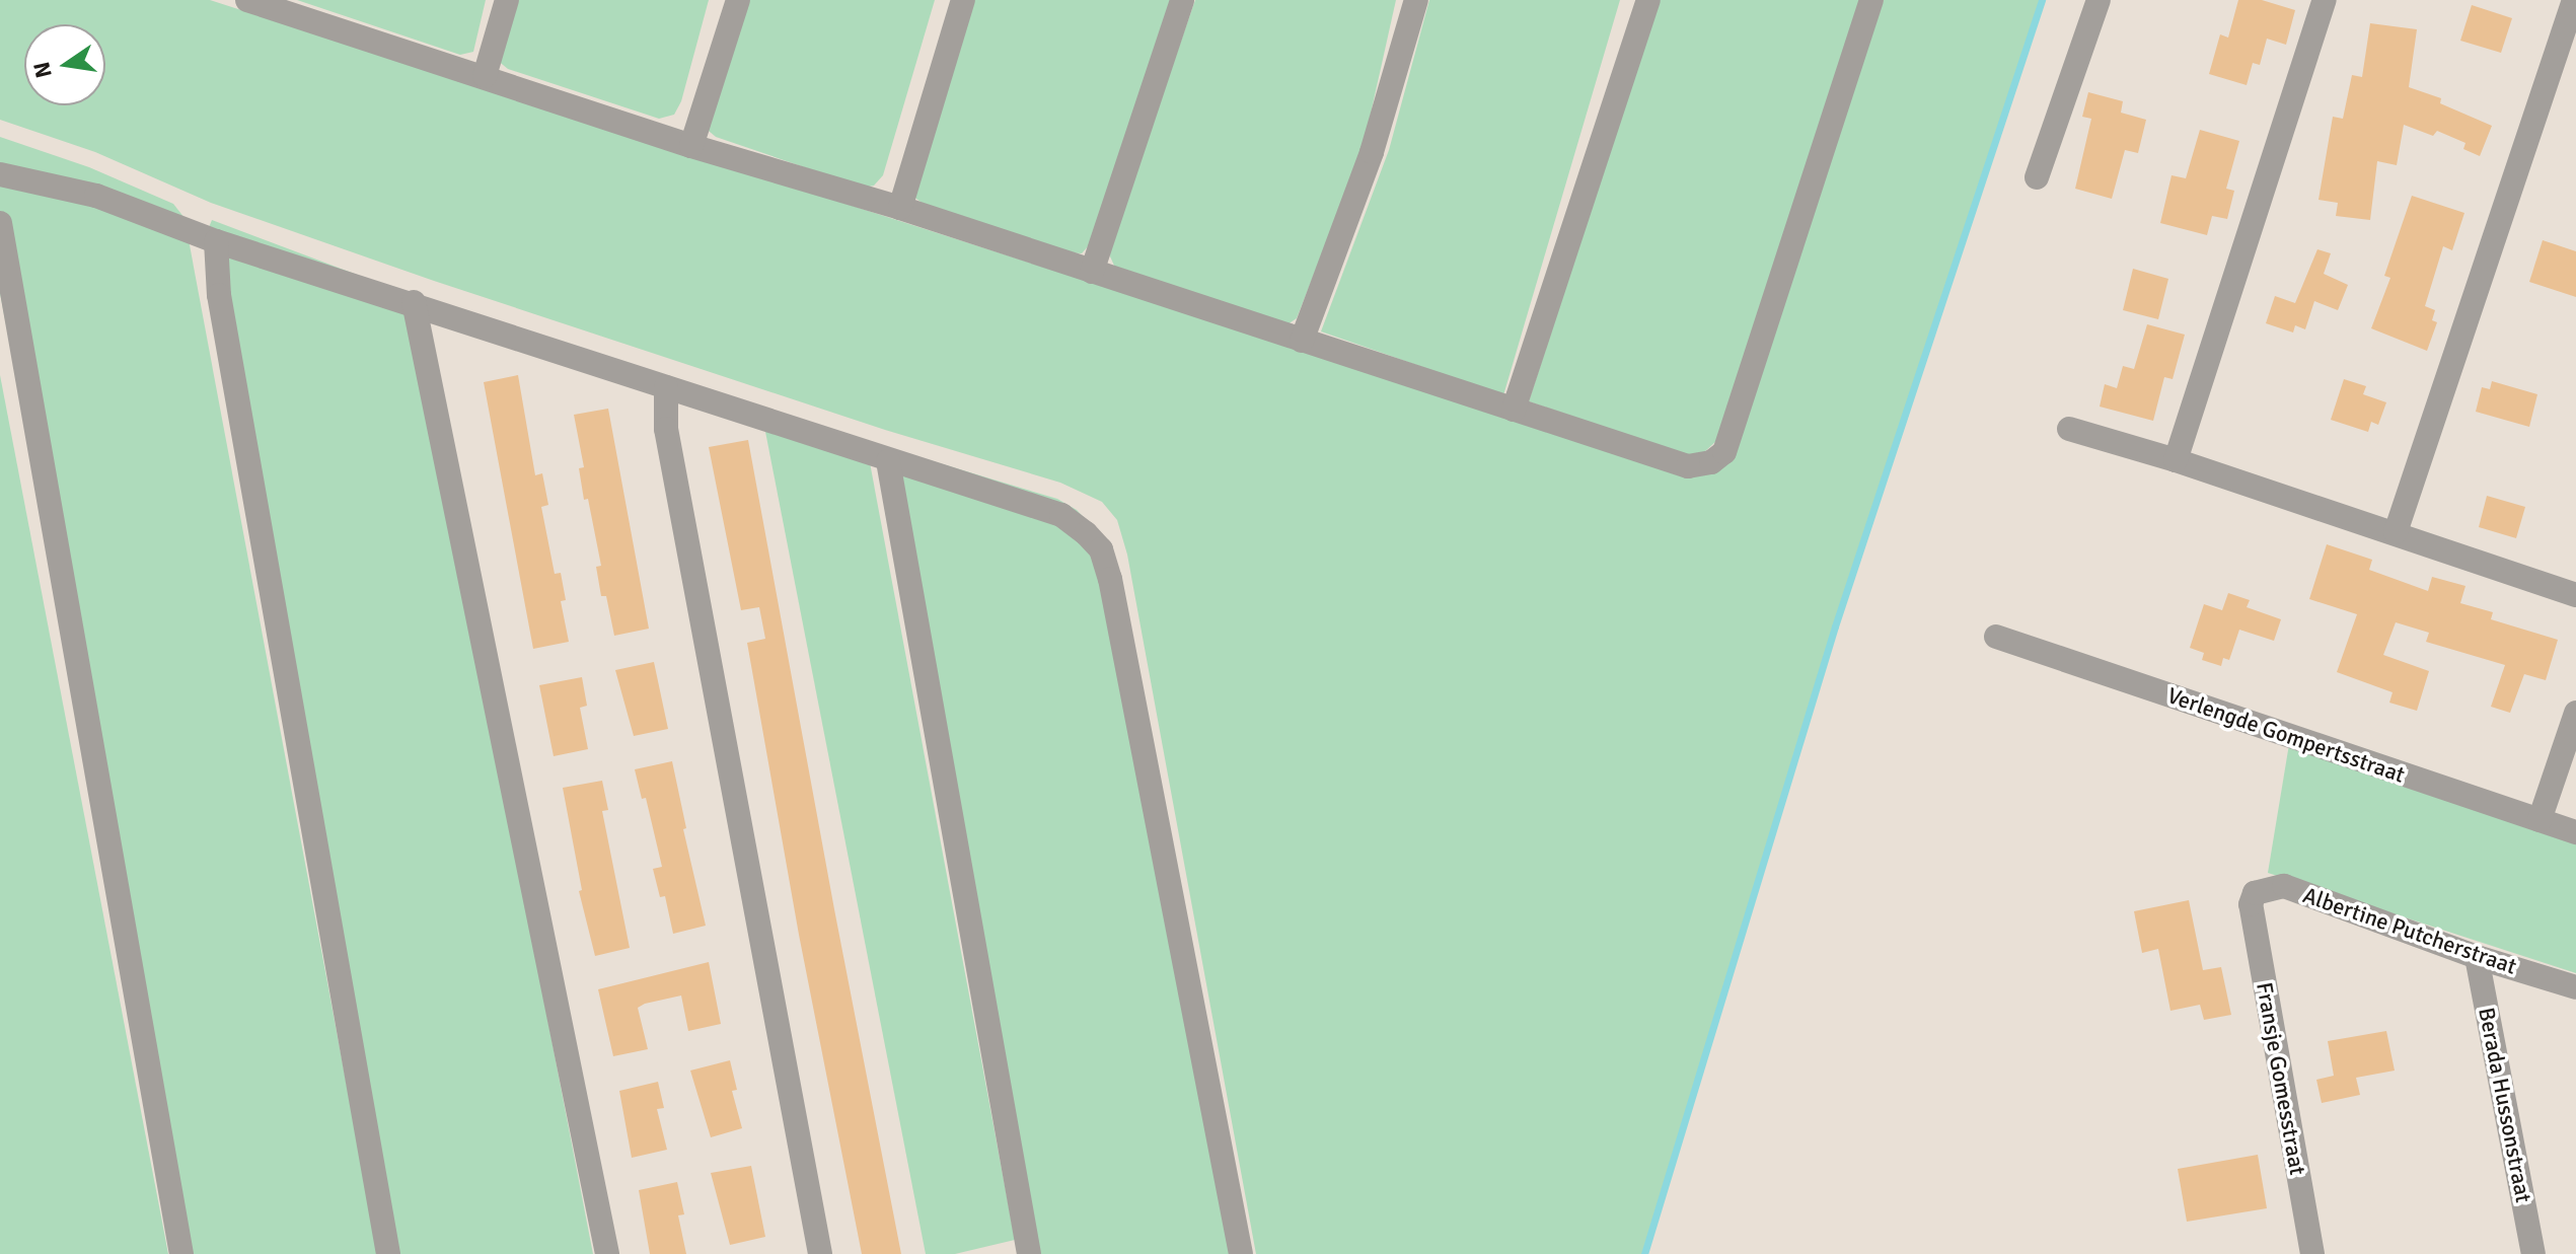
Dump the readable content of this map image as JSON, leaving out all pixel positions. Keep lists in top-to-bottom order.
{
  "streets": {
    "street": [
      "Verlengde Gompertsstraat",
      "Albertine Putcherstraat",
      "Fransje Gomesstraat",
      "Berada Hussonstraat"
    ]
  },
  "crossings": [
    ["Albertine Putcherstraat", "Fransje Gomesstraat"],
    ["Albertine Putcherstraat", "Berada Hussonstraat"]
  ],
  "north": "left"
}
